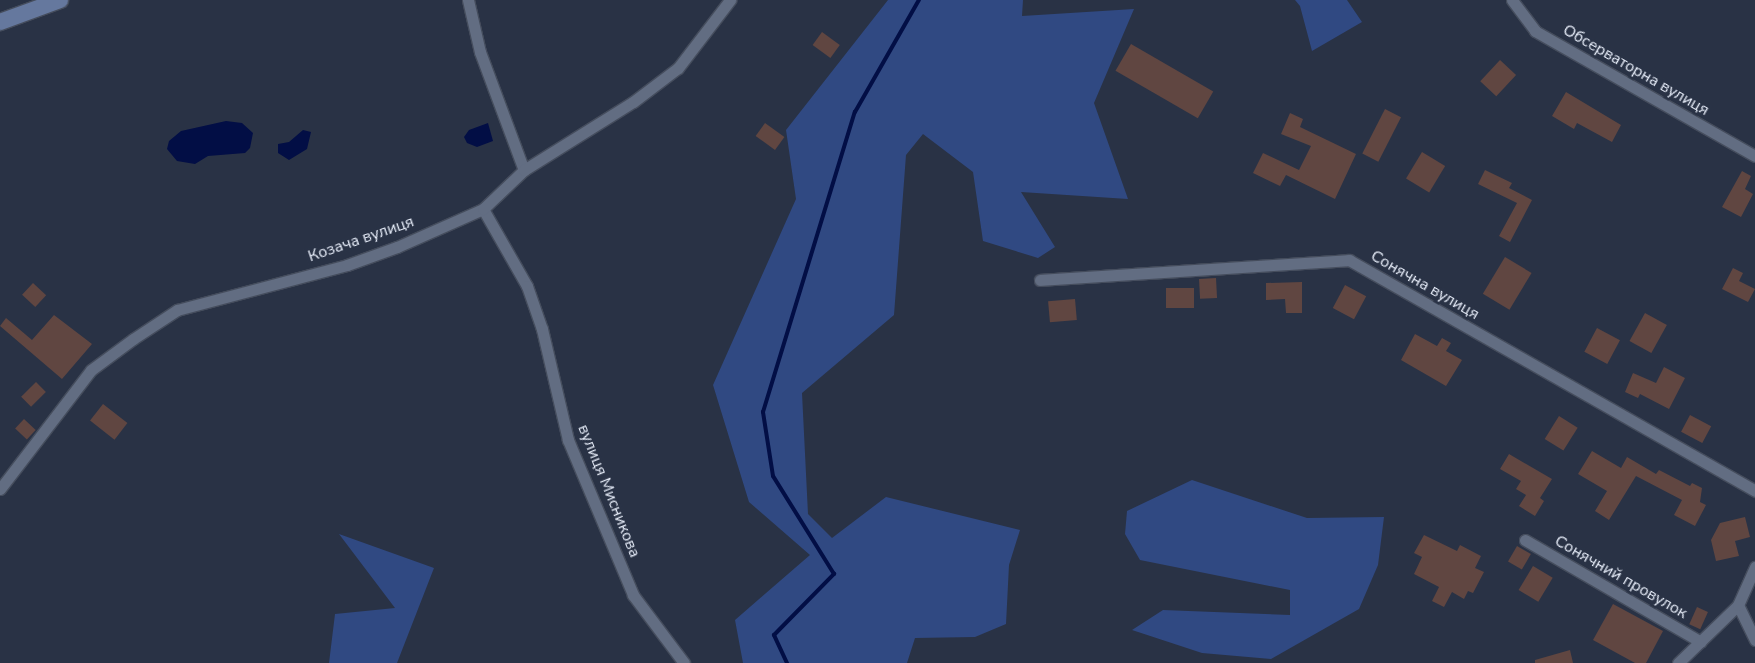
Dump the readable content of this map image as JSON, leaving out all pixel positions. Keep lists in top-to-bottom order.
{
  "streets": {
    "street": [
      "Обсерваторна вулиця",
      "Козача вулиця",
      "Сонячна вулиця",
      "вулиця Мисникова",
      "Сонячний провулок"
    ]
  },
  "crossings": [
    ["Козача вулиця", "вулиця Мисникова"]
  ]
}
